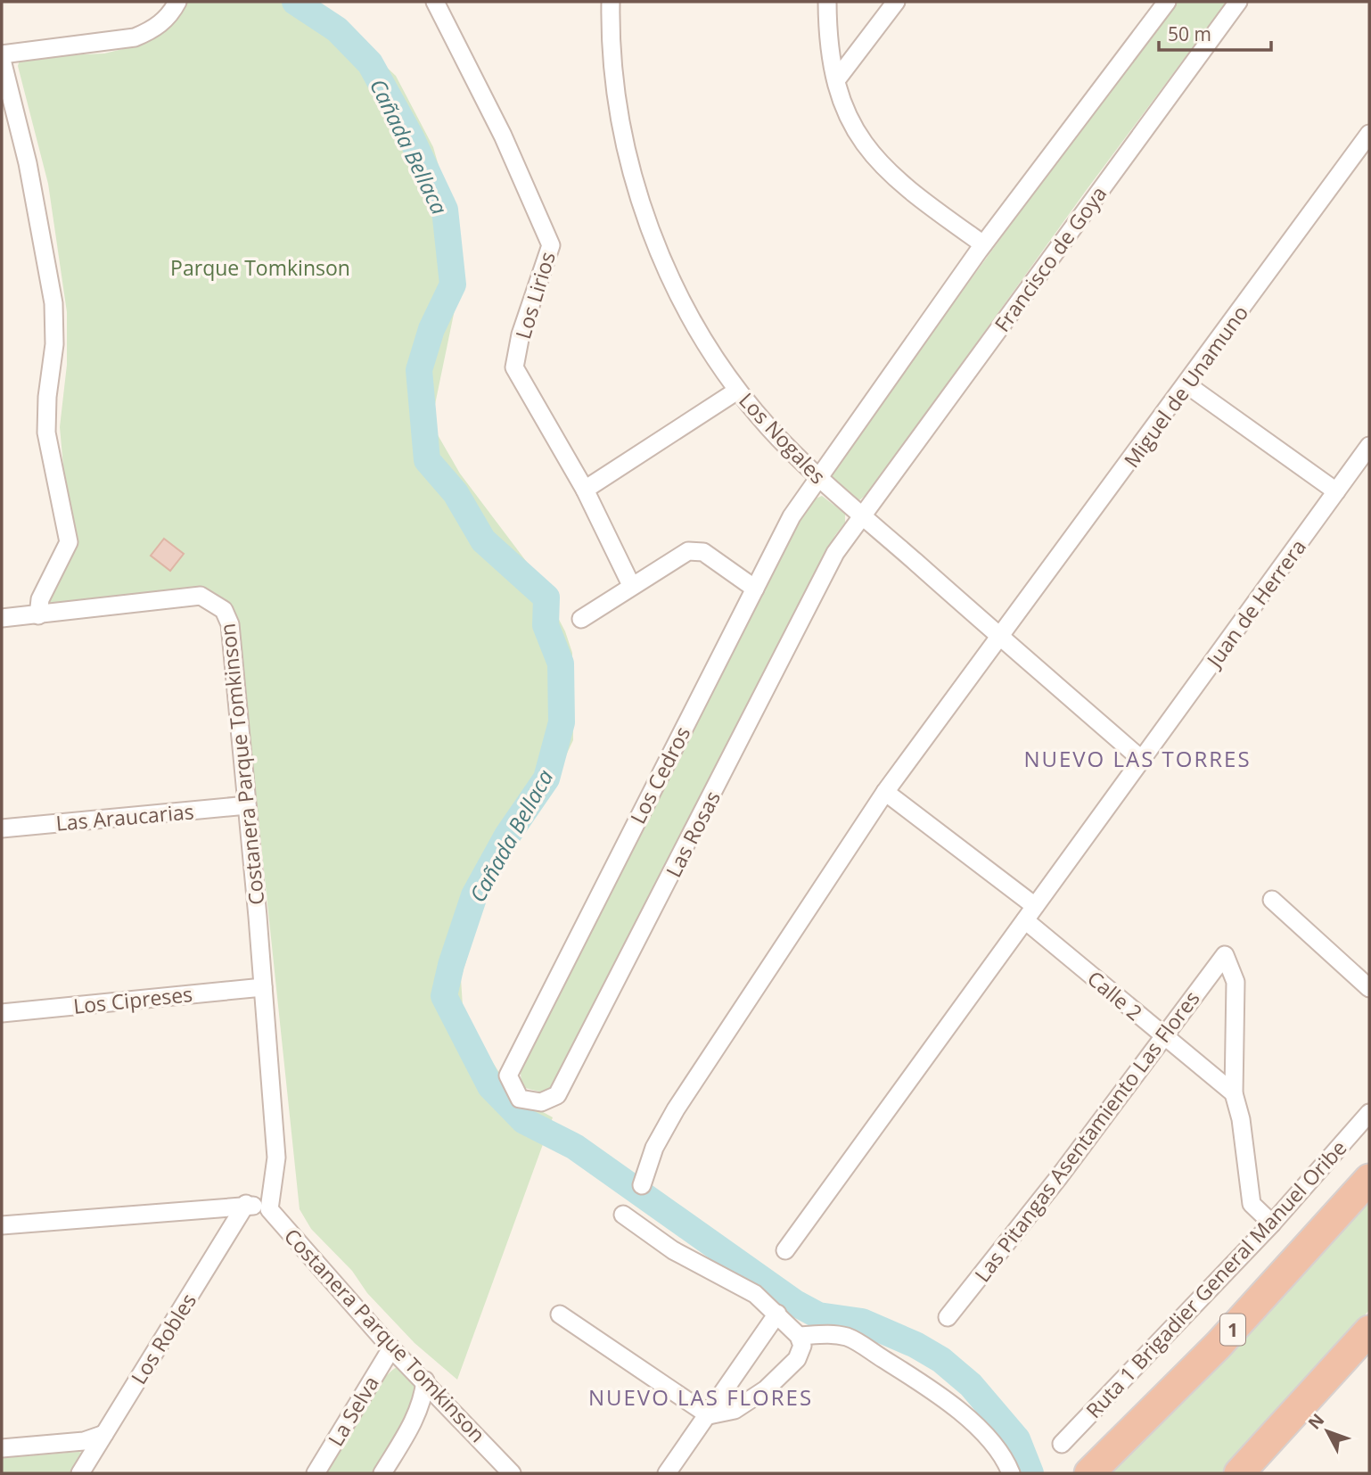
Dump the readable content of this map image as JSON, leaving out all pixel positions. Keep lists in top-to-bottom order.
{
  "streets": {
    "highway": ["Ruta 1 Brigadier General Manuel Oribe", "1"],
    "street": [
      "Francisco de Goya",
      "Los Lirios",
      "Miguel de Unamuno",
      "Los Nogales",
      "Juan de Herrera",
      "Costanera Parque Tomkinson",
      "Los Cedros",
      "Las Araucarias",
      "Las Rosas",
      "Calle 2",
      "Los Cipreses",
      "Las Pitangas Asentamiento Las Flores",
      "Los Robles",
      "La Selva"
    ]
  },
  "crossings": [
    ["Francisco de Goya", "Los Nogales"],
    ["Francisco de Goya", "Las Rosas"],
    ["Miguel de Unamuno", "Los Nogales"],
    ["Los Nogales", "Juan de Herrera"],
    ["Los Nogales", "Los Cedros"],
    ["Los Nogales", "Las Rosas"],
    ["Juan de Herrera", "Calle 2"],
    ["Costanera Parque Tomkinson", "Las Araucarias"],
    ["Costanera Parque Tomkinson", "Los Cipreses"],
    ["Costanera Parque Tomkinson", "La Selva"],
    ["Los Cedros", "Las Rosas"],
    ["Calle 2", "Las Pitangas Asentamiento Las Flores"]
  ],
  "districts": ["NUEVO LAS TORRES", "NUEVO LAS FLORES"],
  "water": ["Cañada Bellaca"],
  "parks": ["Parque Tomkinson"],
  "scale_bar": "50 m",
  "north": "top left"
}
